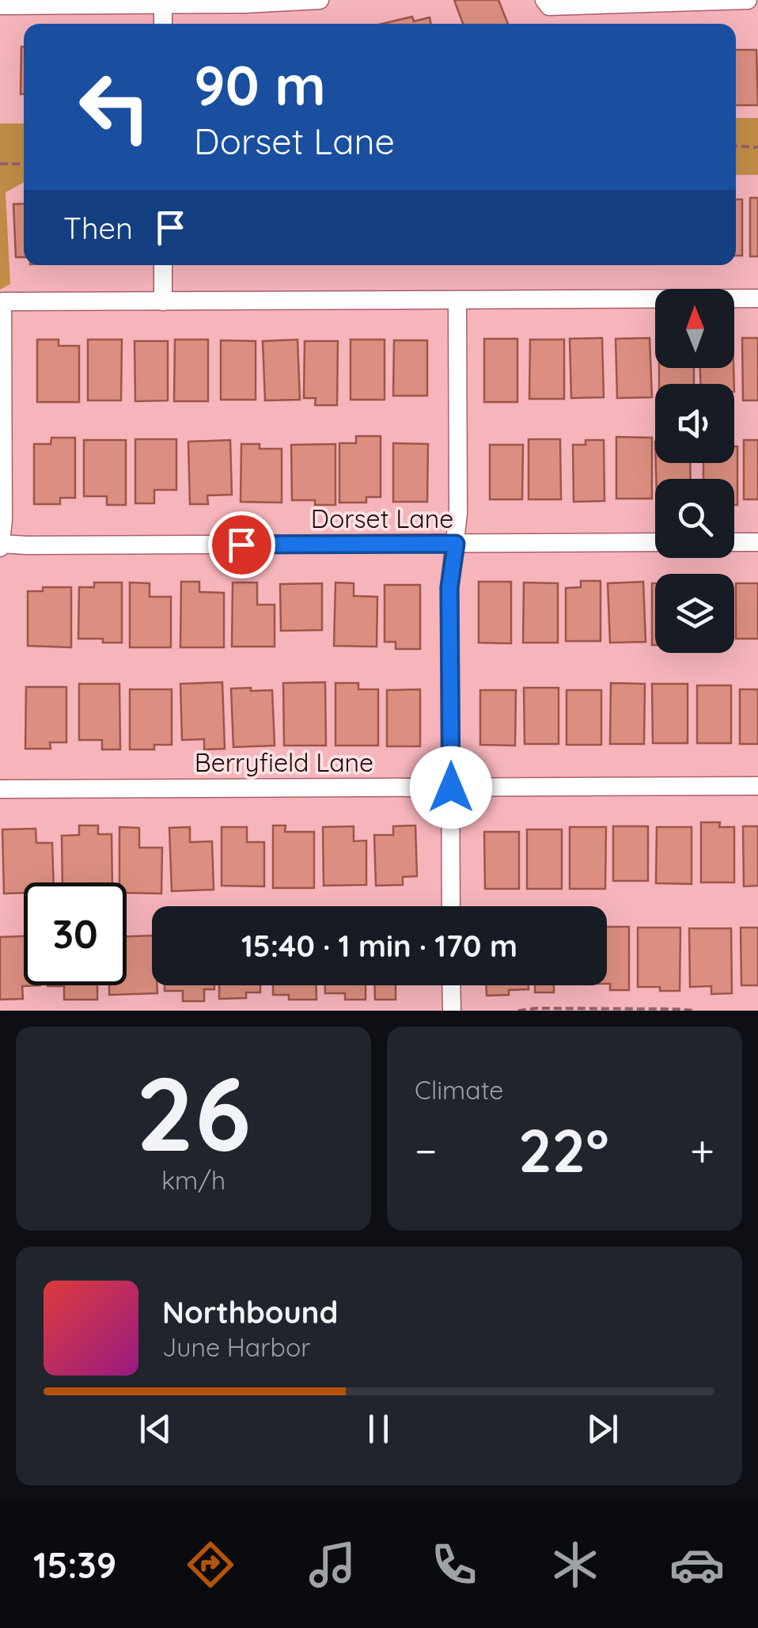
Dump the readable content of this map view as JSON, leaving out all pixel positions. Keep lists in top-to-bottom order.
{
  "streets": {
    "street": ["Dorset Lane", "Berryfield Lane"]
  },
  "north": "top",
  "page": {
    "turn": ["90 m", "Dorset Lane"],
    "then": "Then",
    "limit": "30",
    "trip": "15:40 · 1 min · 170 m",
    "tile": [
      ["26", "km/h"],
      "Climate"
    ],
    "heat": ["−", "22°", "+"],
    "song": ["Northbound", "June Harbor"],
    "tabs": "15:39"
  }
}
